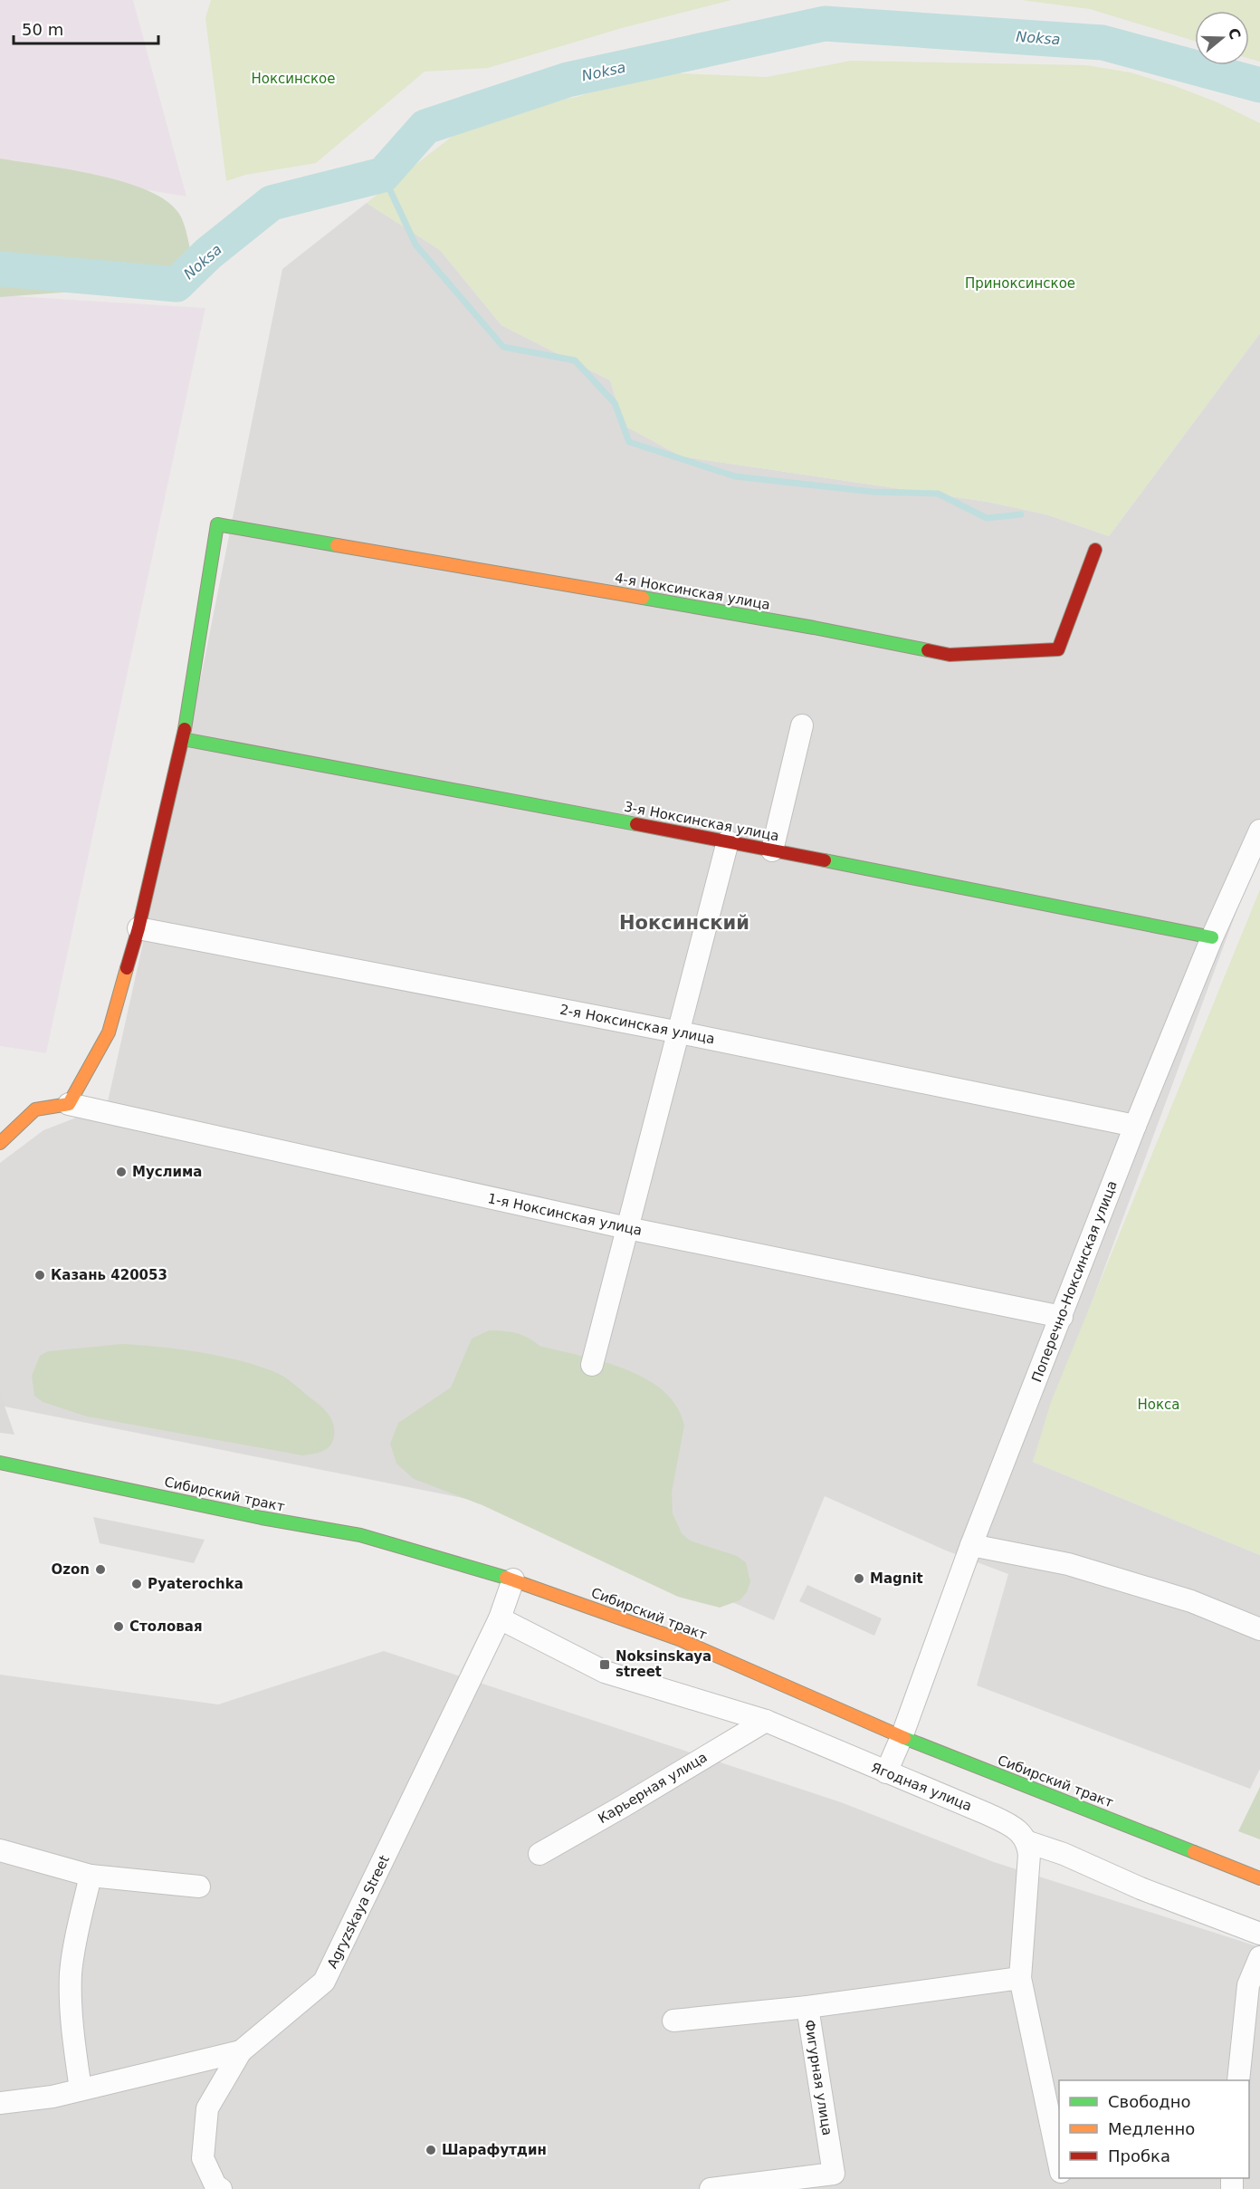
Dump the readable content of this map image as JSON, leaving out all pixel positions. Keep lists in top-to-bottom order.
{
  "streets": {
    "street": [
      "4-я Ноксинская улица",
      "3-я Ноксинская улица",
      "2-я Ноксинская улица",
      "1-я Ноксинская улица",
      "Поперечно-Ноксинская улица",
      "Сибирский тракт",
      "Ягодная улица",
      "Карьерная улица",
      "Agryzskaya Street",
      "Фигурная улица"
    ]
  },
  "crossings": [
    ["4-я Ноксинская улица", "3-я Ноксинская улица"],
    ["3-я Ноксинская улица", "Поперечно-Ноксинская улица"],
    ["2-я Ноксинская улица", "Поперечно-Ноксинская улица"],
    ["1-я Ноксинская улица", "Поперечно-Ноксинская улица"],
    ["Поперечно-Ноксинская улица", "Сибирский тракт"],
    ["Поперечно-Ноксинская улица", "Ягодная улица"],
    ["Сибирский тракт", "Agryzskaya Street"],
    ["Ягодная улица", "Карьерная улица"],
    ["Ягодная улица", "Agryzskaya Street"]
  ],
  "districts": ["Ноксинский"],
  "water": ["Noksa"],
  "parks": ["Ноксинское", "Приноксинское", "Нокса"],
  "places": {
    "other": [
      "Муслима",
      "Казань 420053",
      "Ozon",
      "Magnit",
      "Pyaterochka",
      "Столовая",
      "Шарафутдин"
    ],
    "transit": ["Noksinskaya street"]
  },
  "legend": ["Свободно", "Медленно", "Пробка"],
  "scale_bar": "50 m",
  "north": "right"
}
